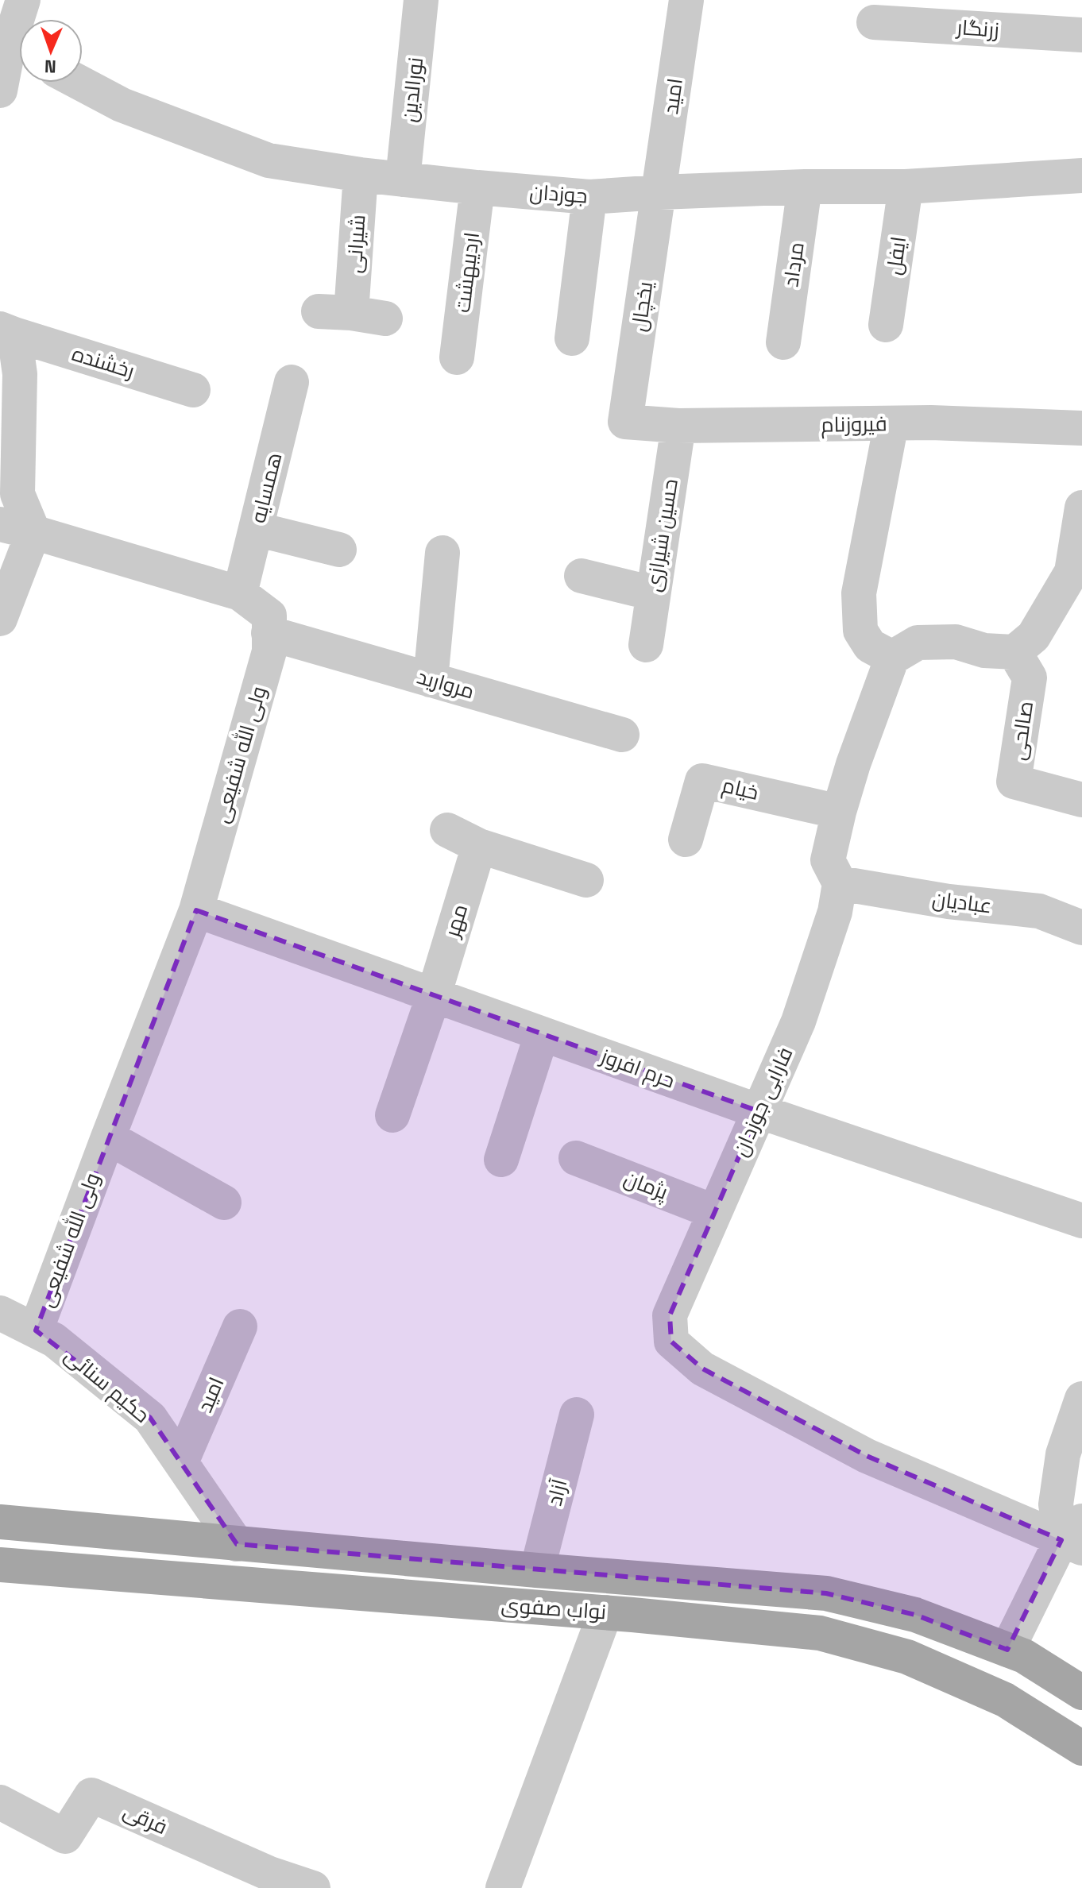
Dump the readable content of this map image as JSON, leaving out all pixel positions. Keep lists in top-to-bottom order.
{
  "streets": {
    "main road": ["نواب صفوی"],
    "street": [
      "زرنگار",
      "نورالدین",
      "امید",
      "جوزدان",
      "شیرانی",
      "ایفل",
      "مرداد",
      "اردیبهشت",
      "یخچال",
      "رخشنده",
      "فیروزنام",
      "همسایه",
      "حسین شیرازی",
      "مروارید",
      "صالحی",
      "ولی الله شفیعی",
      "خیام",
      "عبادیان",
      "مهر",
      "حرم افروز",
      "فارابی جوزدان",
      "پژمان",
      "حکیم سنائی",
      "آزاد",
      "فرقی"
    ]
  },
  "crossings": [
    ["نورالدین", "جوزدان"],
    ["امید", "جوزدان"],
    ["امید", "یخچال"],
    ["امید", "حکیم سنائی"],
    ["جوزدان", "شیرانی"],
    ["جوزدان", "ایفل"],
    ["جوزدان", "مرداد"],
    ["جوزدان", "اردیبهشت"],
    ["جوزدان", "یخچال"],
    ["یخچال", "فیروزنام"],
    ["فیروزنام", "حسین شیرازی"],
    ["همسایه", "ولی الله شفیعی"],
    ["مروارید", "ولی الله شفیعی"],
    ["ولی الله شفیعی", "حرم افروز"],
    ["ولی الله شفیعی", "حکیم سنائی"],
    ["عبادیان", "فارابی جوزدان"],
    ["مهر", "حرم افروز"],
    ["حرم افروز", "فارابی جوزدان"],
    ["فارابی جوزدان", "پژمان"],
    ["حکیم سنائی", "نواب صفوی"],
    ["آزاد", "نواب صفوی"]
  ],
  "north": "bottom"
}
